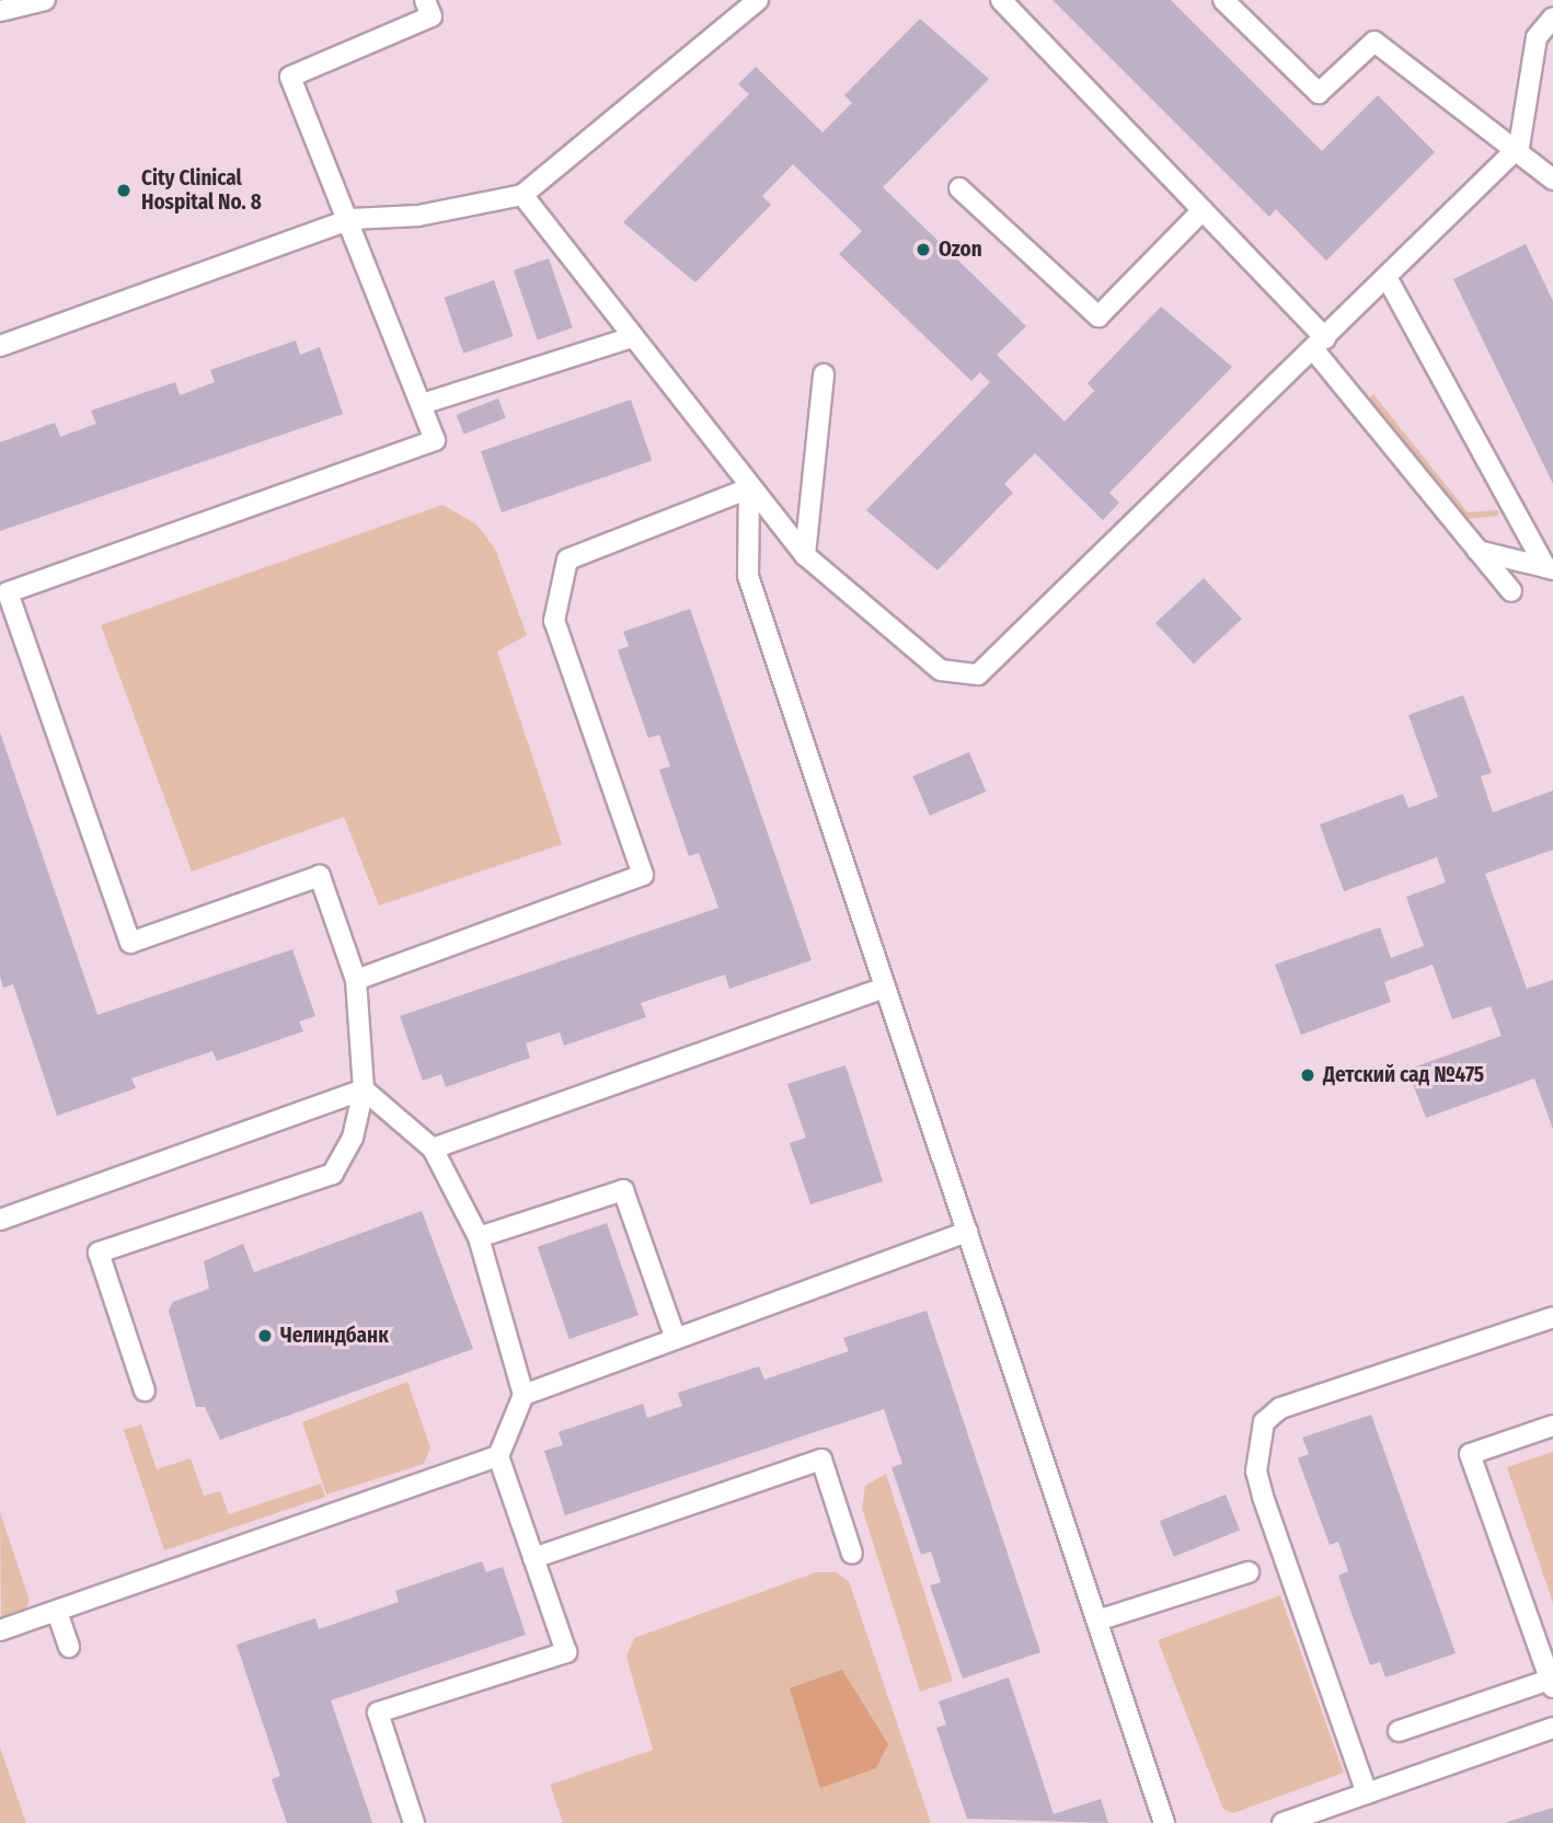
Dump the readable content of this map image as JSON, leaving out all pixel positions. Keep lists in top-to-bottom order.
{
  "places": [
    "City Clinical Hospital No. 8",
    "Ozon",
    "Детский сад №475",
    "Челиндбанк"
  ]
}
